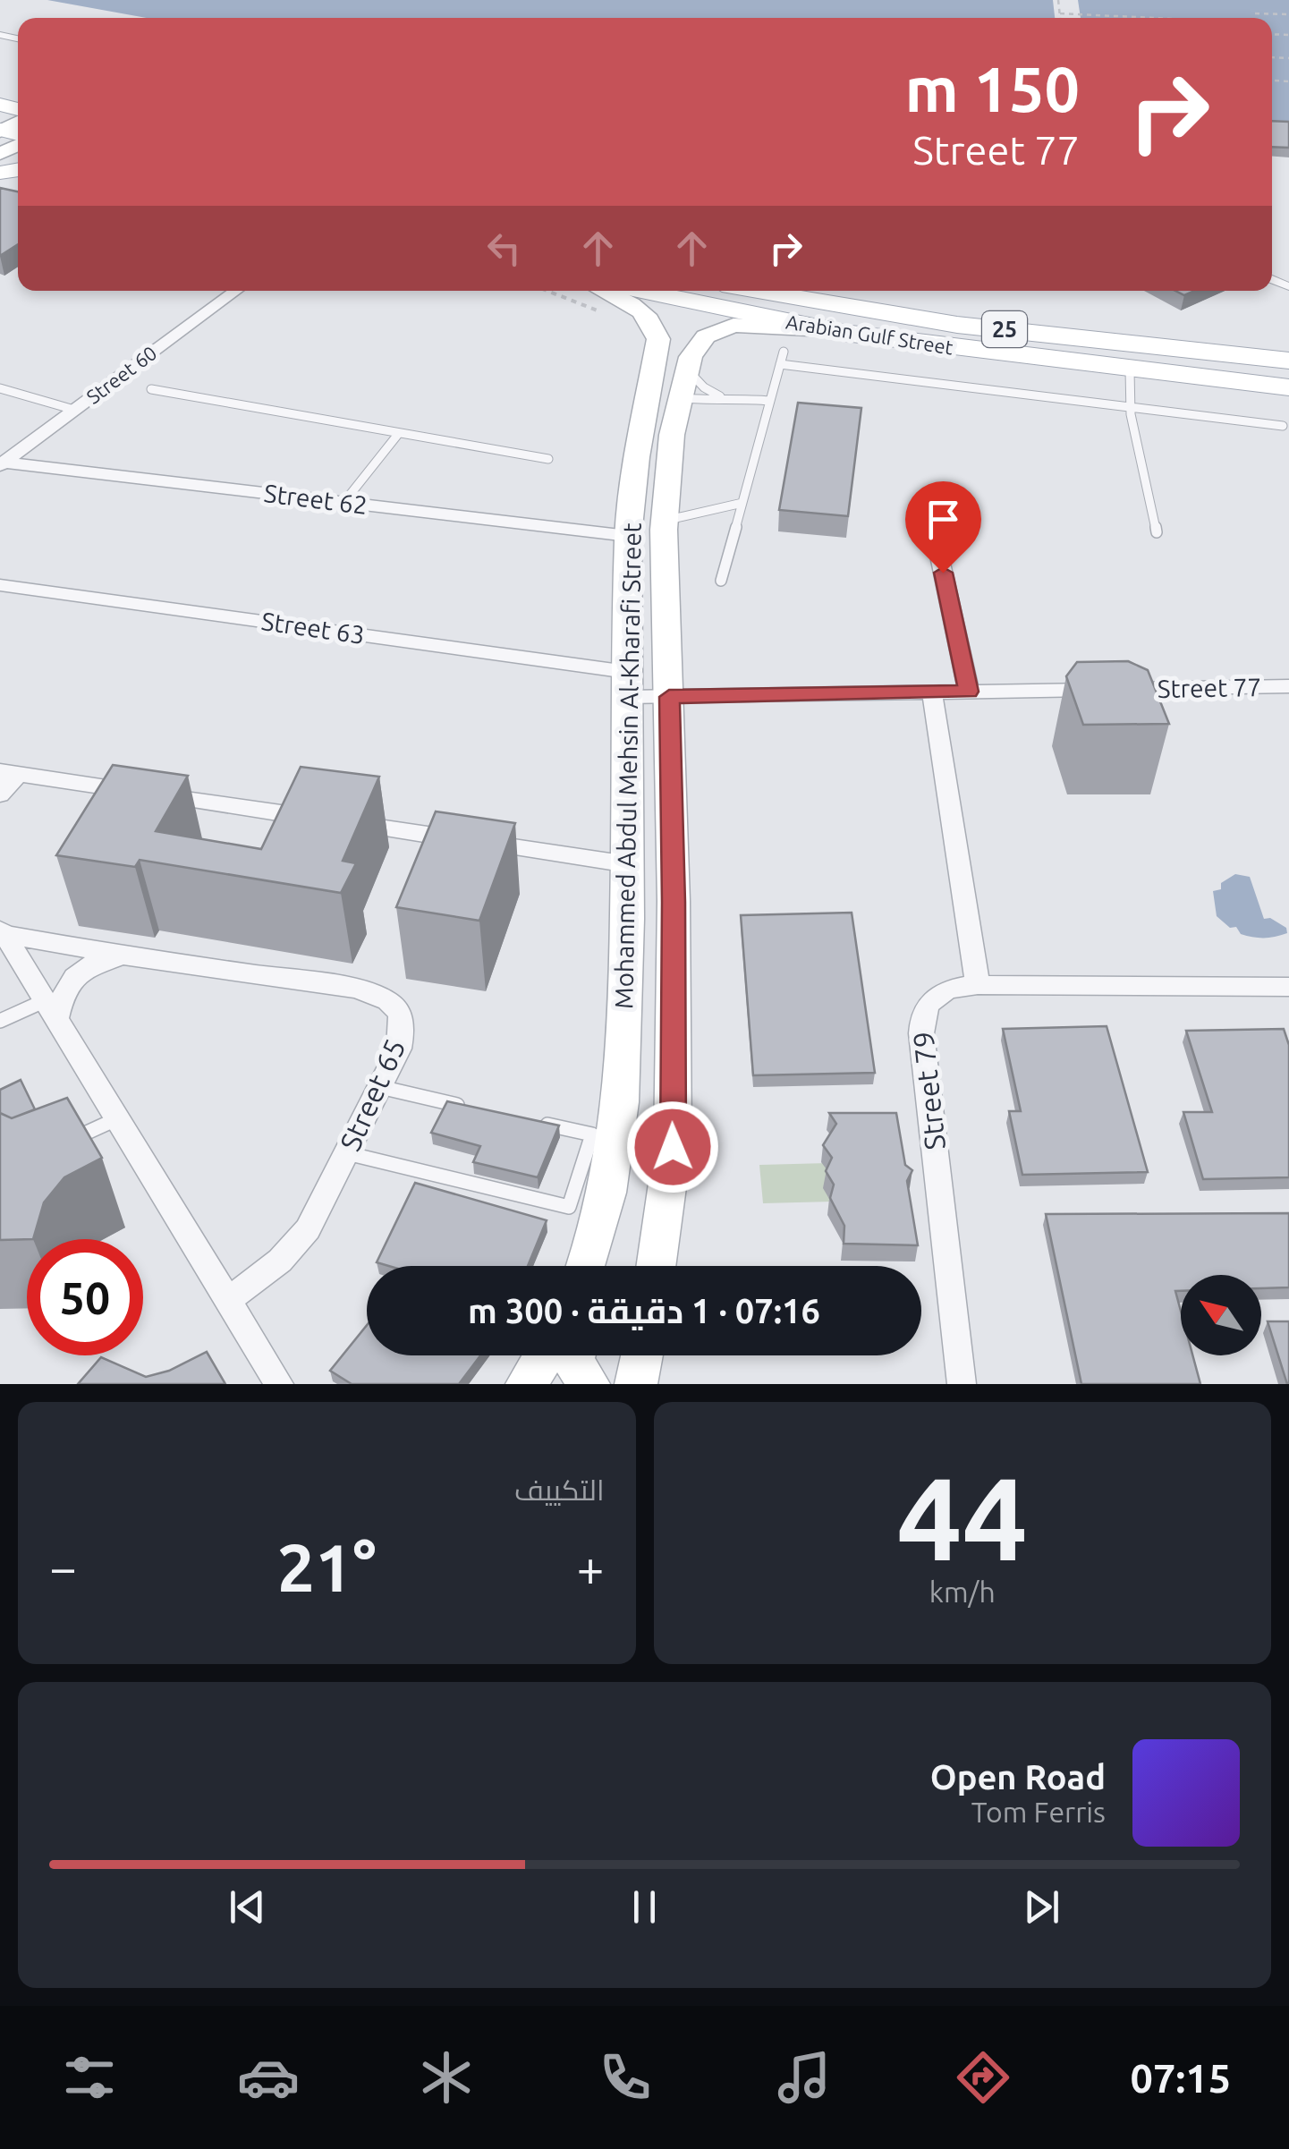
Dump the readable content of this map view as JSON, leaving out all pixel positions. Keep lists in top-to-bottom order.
{
  "streets": {
    "main road": ["25", "Arabian Gulf Street", "Mohammed Abdul Mehsin Al-Kharafi Street"],
    "street": [
      "Street 60",
      "Street 62",
      "Street 63",
      "Street 77",
      "Street 79",
      "Street 65"
    ]
  },
  "crossings": [
    ["Arabian Gulf Street", "Mohammed Abdul Mehsin Al-Kharafi Street"],
    ["Street 60", "Street 62"],
    ["Street 62", "Mohammed Abdul Mehsin Al-Kharafi Street"],
    ["Street 63", "Street 77"],
    ["Street 63", "Mohammed Abdul Mehsin Al-Kharafi Street"],
    ["Street 77", "Mohammed Abdul Mehsin Al-Kharafi Street"]
  ],
  "north": "top left",
  "page": {
    "turn": ["150 m", "Street 77"],
    "limit": "50",
    "trip": "07:16 · 1 دقيقة · 300 m",
    "tile": [
      ["44", "km/h"],
      "التكييف"
    ],
    "heat": ["−", "21°", "+"],
    "song": ["Open Road", "Tom Ferris"],
    "tabs": "07:15"
  }
}
